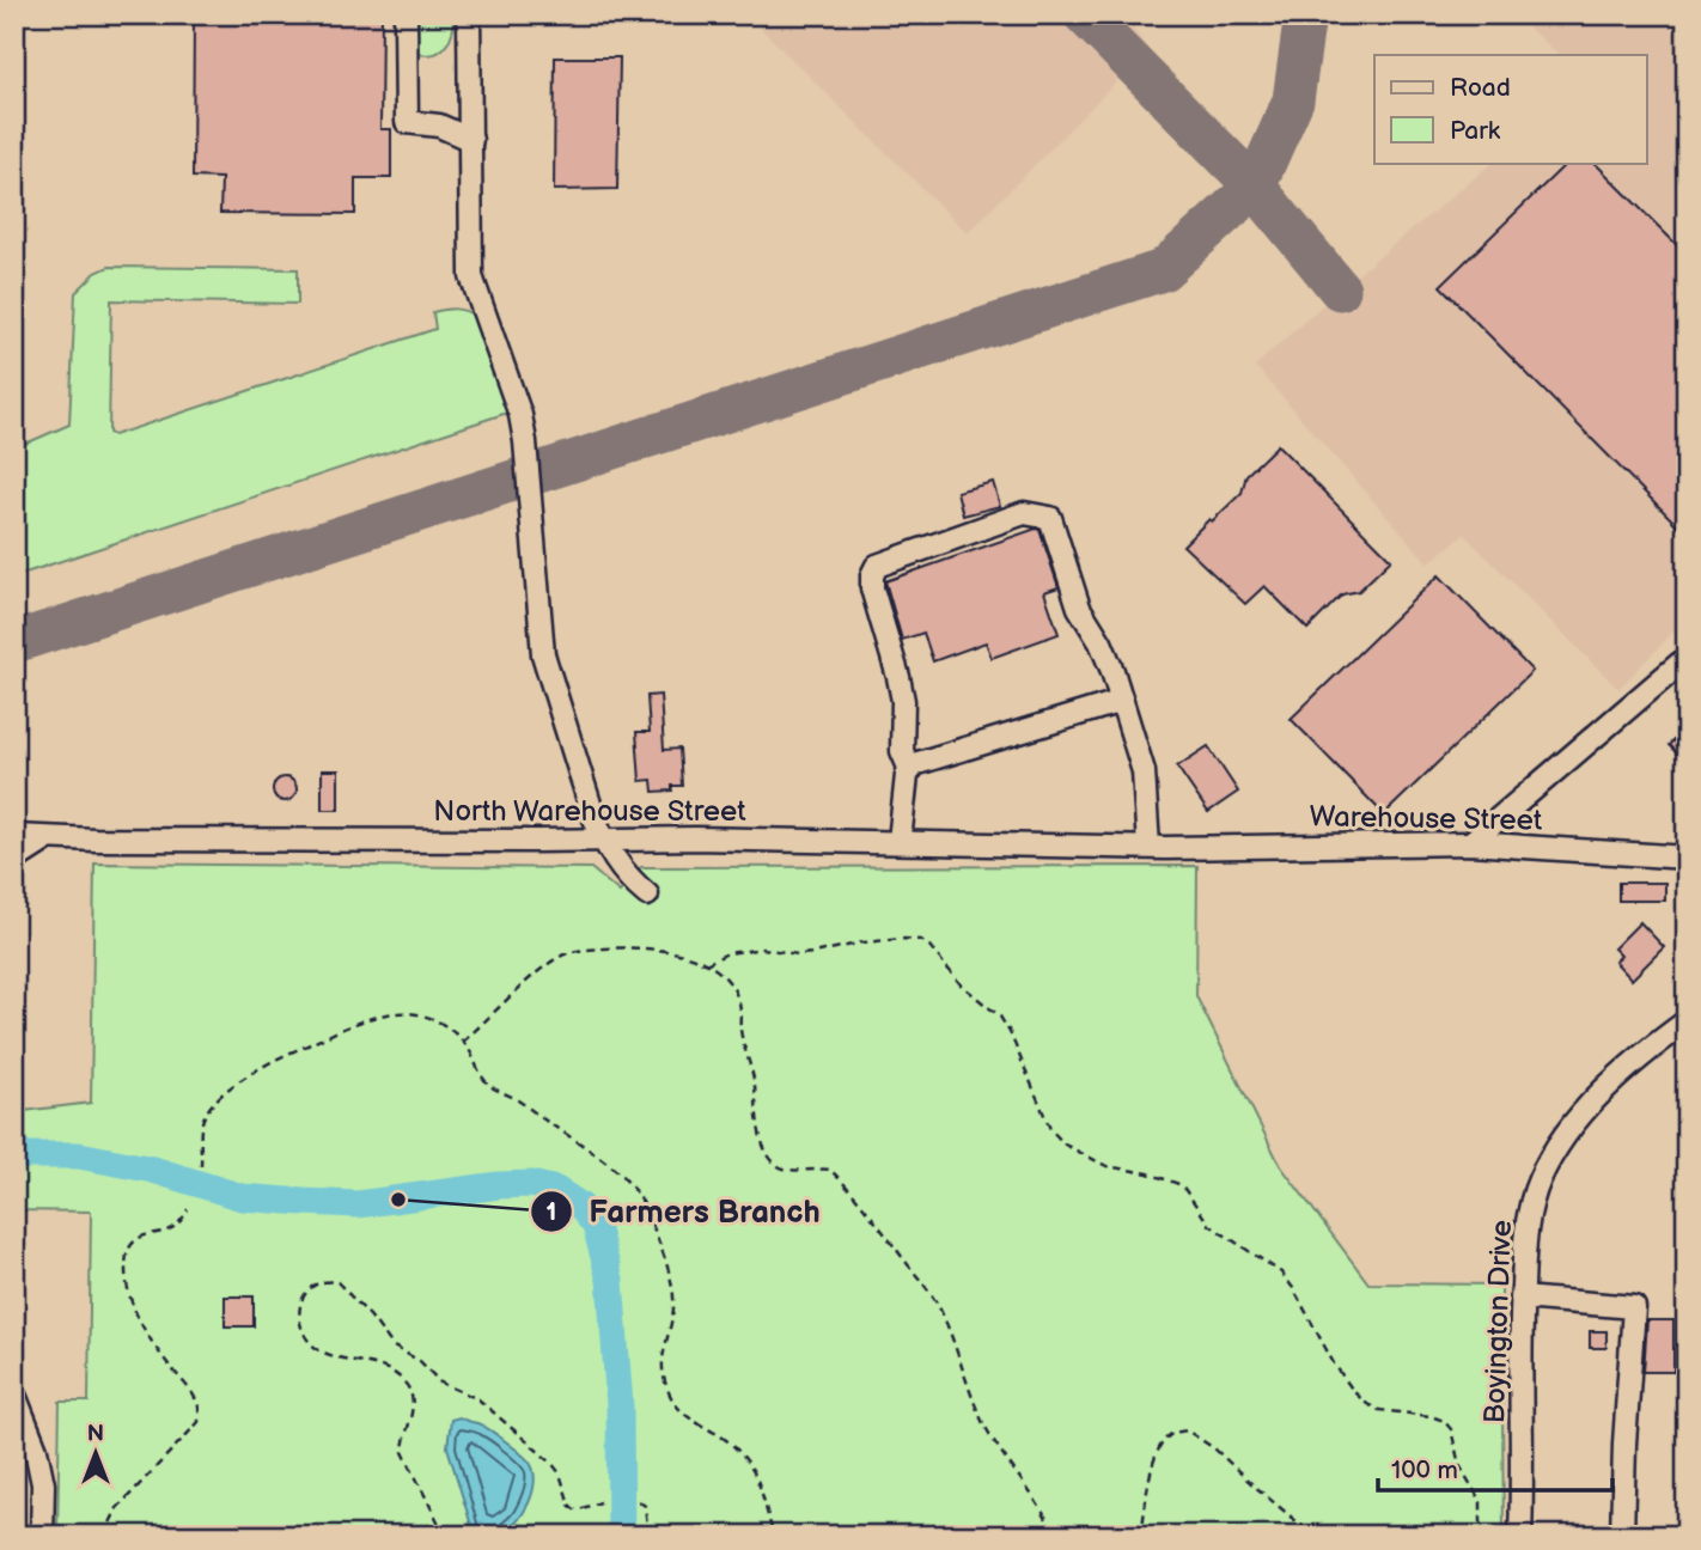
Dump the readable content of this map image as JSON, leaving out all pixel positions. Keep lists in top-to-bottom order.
{
  "streets": {
    "street": ["North Warehouse Street", "Warehouse Street", "Boyington Drive"]
  },
  "crossings": [
    ["North Warehouse Street", "Warehouse Street"]
  ],
  "places": ["Farmers Branch"],
  "legend": ["Road", "Park"],
  "scale_bar": "100 m",
  "north": "top"
}
